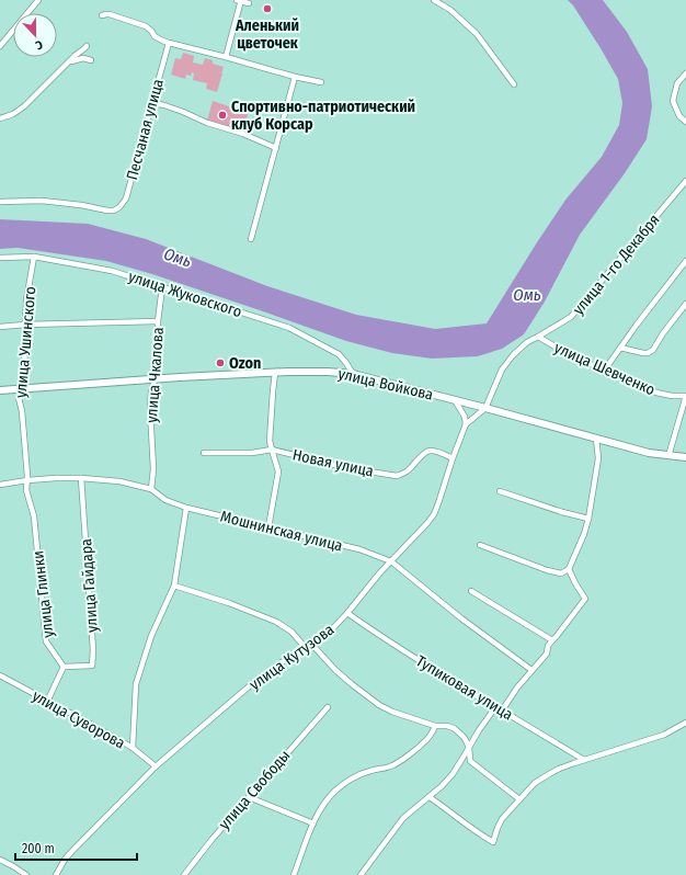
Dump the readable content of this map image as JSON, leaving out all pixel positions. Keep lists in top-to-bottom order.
{
  "streets": {
    "main road": ["улица Войкова"],
    "street": [
      "Песчаная улица",
      "улица 1-го Декабря",
      "улица Жуковского",
      "улица Ушинского",
      "улица Шевченко",
      "улица Чкалова",
      "Новая улица",
      "Мошнинская улица",
      "улица Гайдара",
      "улица Глинки",
      "улица Кутузова",
      "Тупиковая улица",
      "улица Суворова",
      "улица Свободы"
    ]
  },
  "crossings": [
    ["улица 1-го Декабря", "улица Шевченко"],
    ["улица Жуковского", "улица Ушинского"],
    ["улица Жуковского", "улица Чкалова"],
    ["улица Жуковского", "улица Войкова"],
    ["улица Ушинского", "улица Войкова"],
    ["улица Ушинского", "Мошнинская улица"],
    ["улица Ушинского", "улица Глинки"],
    ["улица Шевченко", "улица Войкова"],
    ["улица Шевченко", "улица Кутузова"],
    ["улица Чкалова", "улица Войкова"],
    ["улица Чкалова", "Мошнинская улица"],
    ["улица Войкова", "улица Кутузова"],
    ["Новая улица", "улица Кутузова"],
    ["Мошнинская улица", "улица Гайдара"],
    ["Мошнинская улица", "улица Глинки"],
    ["Мошнинская улица", "улица Кутузова"],
    ["улица Гайдара", "улица Глинки"],
    ["улица Кутузова", "Тупиковая улица"],
    ["улица Кутузова", "улица Суворова"]
  ],
  "water": ["Омь"],
  "places": ["Аленький цветочек", "Спортивно-патриотический клуб Корсар", "Ozon"],
  "scale_bar": "200 m",
  "north": "bottom"
}
